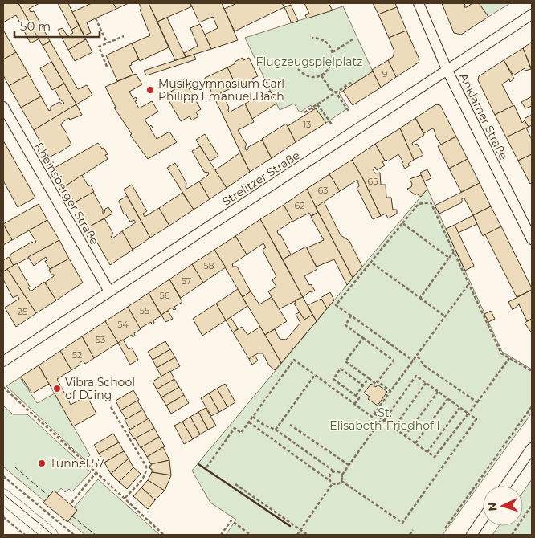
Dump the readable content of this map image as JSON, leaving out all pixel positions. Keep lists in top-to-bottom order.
{
  "streets": {
    "street": ["Anklamer Straße", "Strelitzer Straße", "Rheinsberger Straße"]
  },
  "crossings": [
    ["Anklamer Straße", "Strelitzer Straße"],
    ["Strelitzer Straße", "Rheinsberger Straße"]
  ],
  "parks": ["Flugzeugspielplatz", "St. Elisabeth-Friedhof I"],
  "places": ["Musikgymnasium Carl Philipp Emanuel Bach", "Vibra School of DJing", "Tunnel 57"],
  "house_numbers": [
    "9",
    "13",
    "65",
    "63",
    "62",
    "58",
    "57",
    "56",
    "55",
    "25",
    "54",
    "53",
    "52"
  ],
  "scale_bar": "50 m",
  "north": "left"
}
